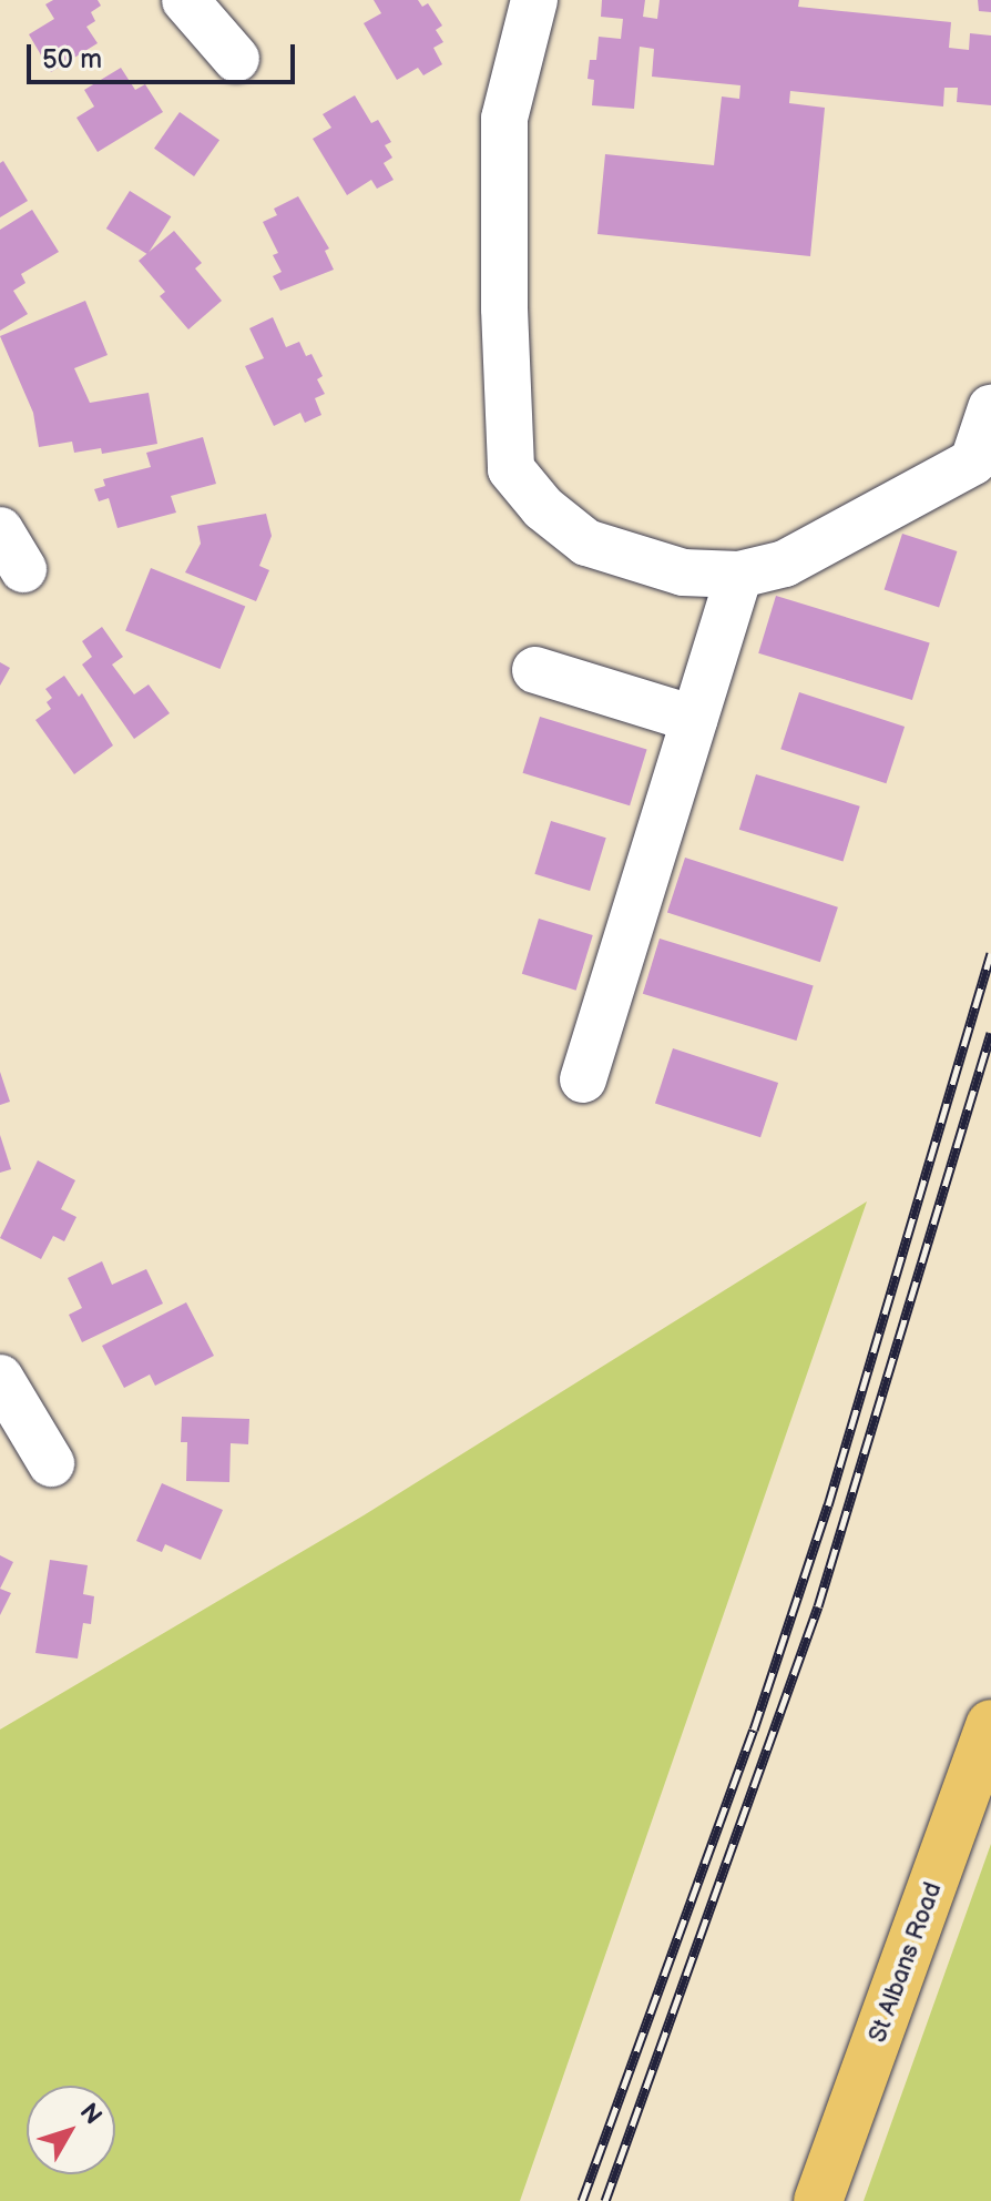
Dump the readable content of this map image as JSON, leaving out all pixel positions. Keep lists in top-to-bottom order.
{
  "streets": {
    "main road": ["St Albans Road"]
  },
  "scale_bar": "50 m",
  "north": "top right"
}
